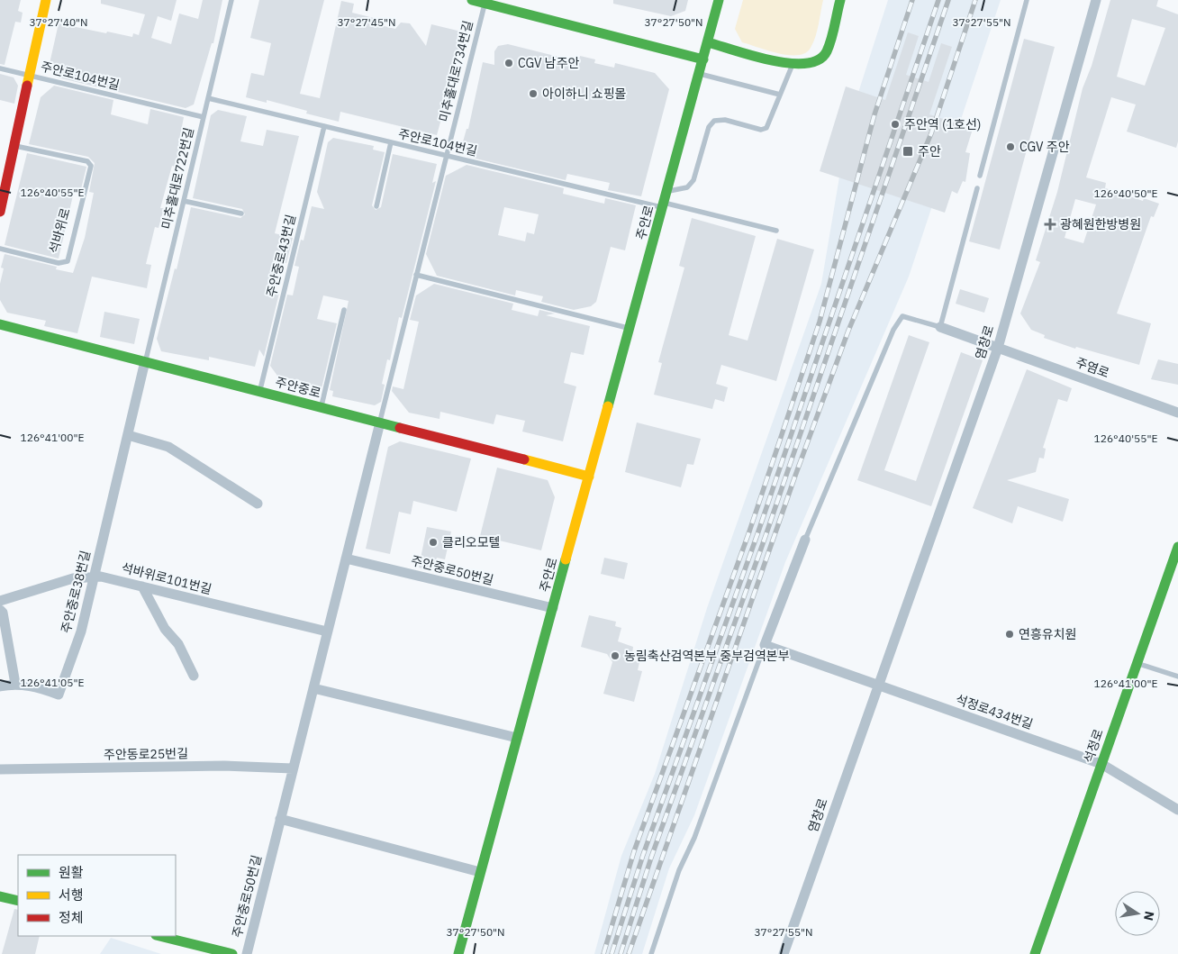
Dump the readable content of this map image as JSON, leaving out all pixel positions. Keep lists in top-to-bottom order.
{
  "streets": {
    "main road": ["주안로", "주안중로", "석정로"],
    "street": [
      "염창로",
      "주염로",
      "주안중로50번길",
      "석바위로101번길",
      "주안중로38번길",
      "석정로434번길",
      "주안동로25번길"
    ],
    "lane": [
      "미추홀대로734번길",
      "주안로104번길",
      "미추홀대로722번길",
      "석바위로",
      "주안중로43번길"
    ]
  },
  "crossings": [
    ["미추홀대로734번길", "주안로104번길"],
    ["미추홀대로734번길", "주안중로"],
    ["미추홀대로734번길", "주안중로50번길"],
    ["주안로104번길", "미추홀대로722번길"],
    ["주안로104번길", "주안로"],
    ["주안로104번길", "주안중로43번길"],
    ["미추홀대로722번길", "주안중로"],
    ["미추홀대로722번길", "주안중로38번길"],
    ["주안로", "주안중로"],
    ["주안로", "주안중로50번길"],
    ["주안중로43번길", "주안중로"],
    ["염창로", "주염로"],
    ["염창로", "석정로434번길"],
    ["주안중로", "주안중로50번길"],
    ["주안중로", "주안중로38번길"],
    ["주안중로50번길", "석바위로101번길"],
    ["주안중로50번길", "주안동로25번길"],
    ["석바위로101번길", "주안중로38번길"],
    ["석정로434번길", "석정로"]
  ],
  "places": {
    "other": [
      "CGV 남주안",
      "아이하니 쇼핑몰",
      "주안역 (1호선)",
      "CGV 주안",
      "클리오모텔",
      "연흥유치원",
      "농림축산검역본부 중부검역본부"
    ],
    "transit": ["주안"],
    "health": ["광혜원한방병원"]
  },
  "legend": ["원활", "서행", "정체"],
  "north": "right",
  "coordinates": [
    "37°27'40\"N",
    "37°27'45\"N",
    "37°27'50\"N",
    "37°27'55\"N",
    "126°40'55\"E",
    "126°40'50\"E",
    "126°41'00\"E",
    "126°41'05\"E"
  ]
}
